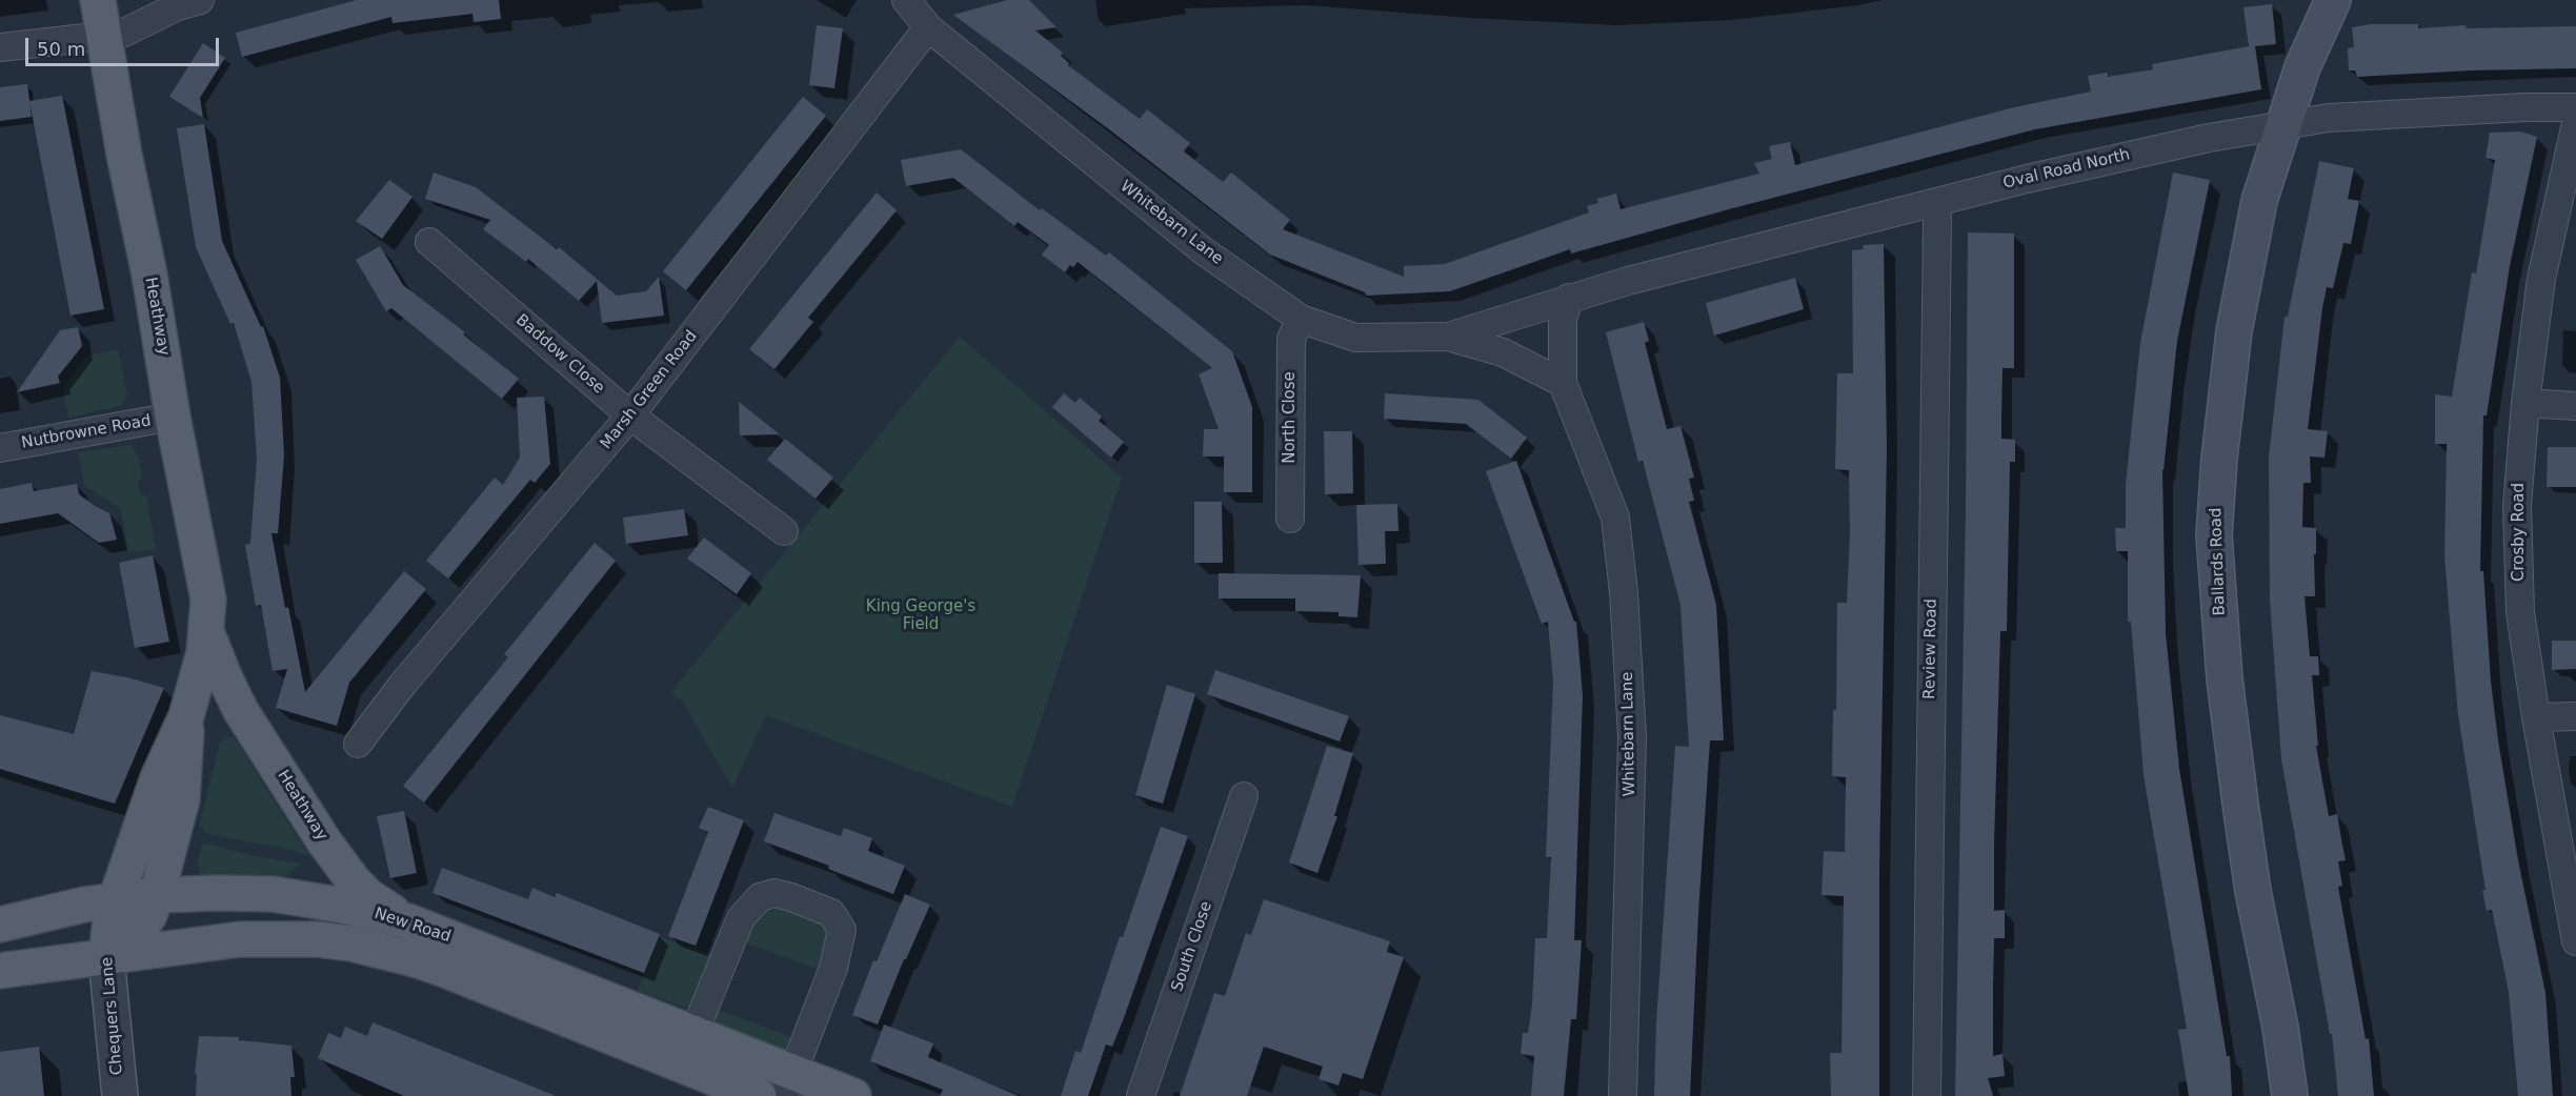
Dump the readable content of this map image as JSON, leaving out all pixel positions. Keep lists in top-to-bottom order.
{
  "streets": {
    "main road": [
      "Heathway",
      "Ballards Road",
      "New Road",
      "Chequers Lane"
    ],
    "street": [
      "Oval Road North",
      "Whitebarn Lane",
      "Baddow Close",
      "Marsh Green Road",
      "North Close",
      "Nutbrowne Road",
      "Crosby Road",
      "Review Road",
      "South Close"
    ]
  },
  "crossings": [
    ["Oval Road North", "Whitebarn Lane"],
    ["Oval Road North", "Ballards Road"],
    ["Oval Road North", "Review Road"],
    ["Whitebarn Lane", "Marsh Green Road"],
    ["Whitebarn Lane", "North Close"],
    ["Heathway", "Nutbrowne Road"],
    ["Heathway", "New Road"],
    ["Heathway", "Chequers Lane"],
    ["Baddow Close", "Marsh Green Road"],
    ["New Road", "Chequers Lane"]
  ],
  "parks": ["King George's Field"],
  "scale_bar": "50 m"
}
